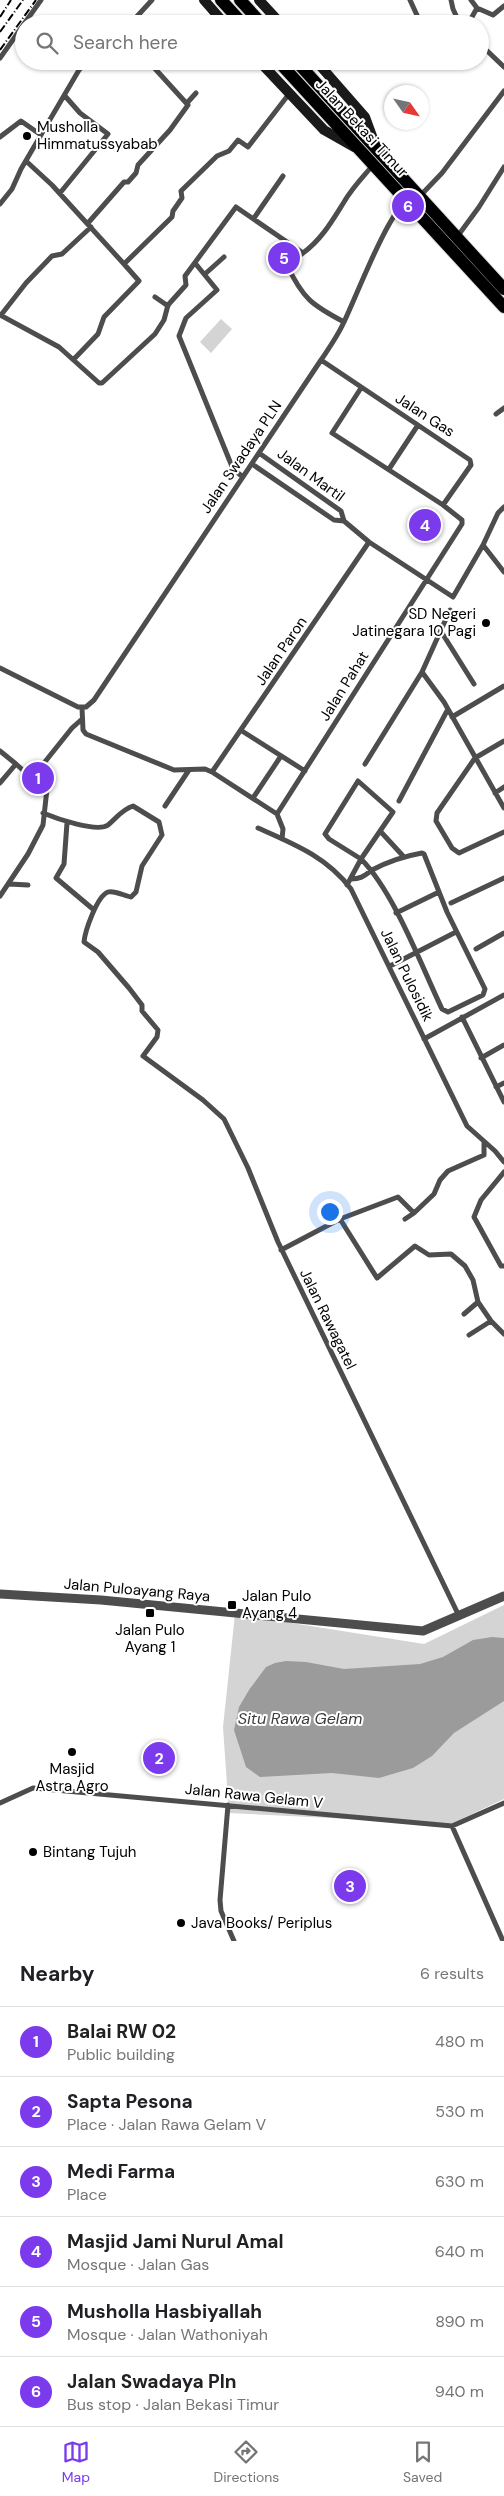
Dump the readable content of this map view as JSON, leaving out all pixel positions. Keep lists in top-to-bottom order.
{
  "streets": {
    "main road": ["Jalan Bekasi Timur"],
    "street": [
      "Jalan Gas",
      "Jalan Swadaya PLN",
      "Jalan Martil",
      "Jalan Paron",
      "Jalan Pahat",
      "Jalan Pulosidik",
      "Jalan Rawagatel",
      "Jalan Puloayang Raya",
      "Jalan Rawa Gelam V"
    ]
  },
  "crossings": [
    ["Jalan Bekasi Timur", "Jalan Swadaya PLN"],
    ["Jalan Gas", "Jalan Swadaya PLN"],
    ["Jalan Gas", "Jalan Pahat"],
    ["Jalan Swadaya PLN", "Jalan Martil"],
    ["Jalan Martil", "Jalan Paron"],
    ["Jalan Martil", "Jalan Pahat"],
    ["Jalan Rawagatel", "Jalan Puloayang Raya"]
  ],
  "water": ["Situ Rawa Gelam"],
  "places": {
    "other": [
      "Musholla Himmatussyabab",
      "SD Negeri Jatinegara 10 Pagi",
      "Masjid Astra Agro",
      "Bintang Tujuh",
      "Java Books/ Periplus"
    ],
    "transit": ["Jalan Pulo Ayang 4", "Jalan Pulo Ayang 1"]
  },
  "north": "bottom right",
  "page": {
    "search": "Search here",
    "pins": [
      "6",
      "5",
      "4",
      "1",
      "2",
      "3"
    ],
    "heading": ["Nearby", "6 results"],
    "list": [
      {
        "mark": "1",
        "name": "Balai RW 02",
        "note": "Public building",
        "value": "480 m"
      },
      {
        "mark": "2",
        "name": "Sapta Pesona",
        "note": "Place · Jalan Rawa Gelam V",
        "value": "530 m"
      },
      {
        "mark": "3",
        "name": "Medi Farma",
        "note": "Place",
        "value": "630 m"
      },
      {
        "mark": "4",
        "name": "Masjid Jami Nurul Amal",
        "note": "Mosque · Jalan Gas",
        "value": "640 m"
      },
      {
        "mark": "5",
        "name": "Musholla Hasbiyallah",
        "note": "Mosque · Jalan Wathoniyah",
        "value": "890 m"
      },
      {
        "mark": "6",
        "name": "Jalan Swadaya Pln",
        "note": "Bus stop · Jalan Bekasi Timur",
        "value": "940 m"
      }
    ],
    "nav": ["Map", "Directions", "Saved"]
  }
}
